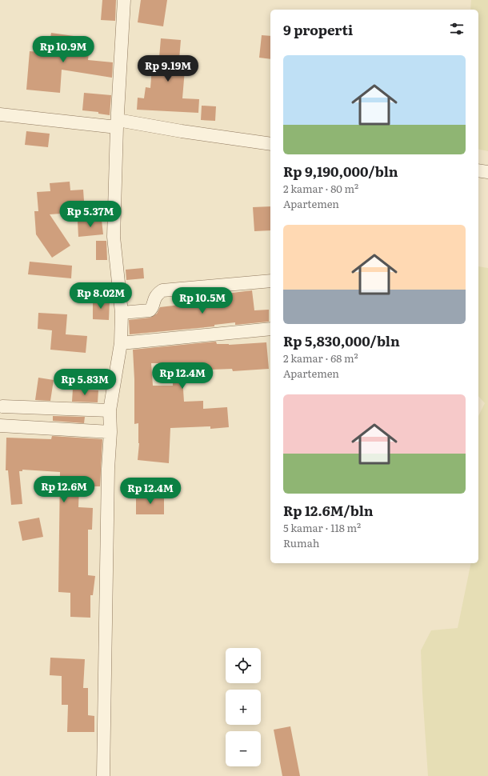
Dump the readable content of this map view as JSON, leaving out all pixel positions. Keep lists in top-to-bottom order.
{
  "page": {
    "heading": "9 properti",
    "price": [
      "Rp 10.9M",
      "Rp 9.19M",
      "Rp 5.37M",
      "Rp 8.02M",
      "Rp 10.5M",
      "Rp 12.4M",
      "Rp 5.83M",
      "Rp 12.6M",
      "Rp 12.4M"
    ],
    "list": [
      {
        "name": "Rp 9,190,000/bln",
        "note": "2 kamar · 80 m² · Apartemen"
      },
      {
        "name": "Rp 5,830,000/bln",
        "note": "2 kamar · 68 m² · Apartemen"
      },
      {
        "name": "Rp 12.6M/bln",
        "note": "5 kamar · 118 m² · Rumah"
      }
    ],
    "map_buttons": ["+", "−"]
  }
}
